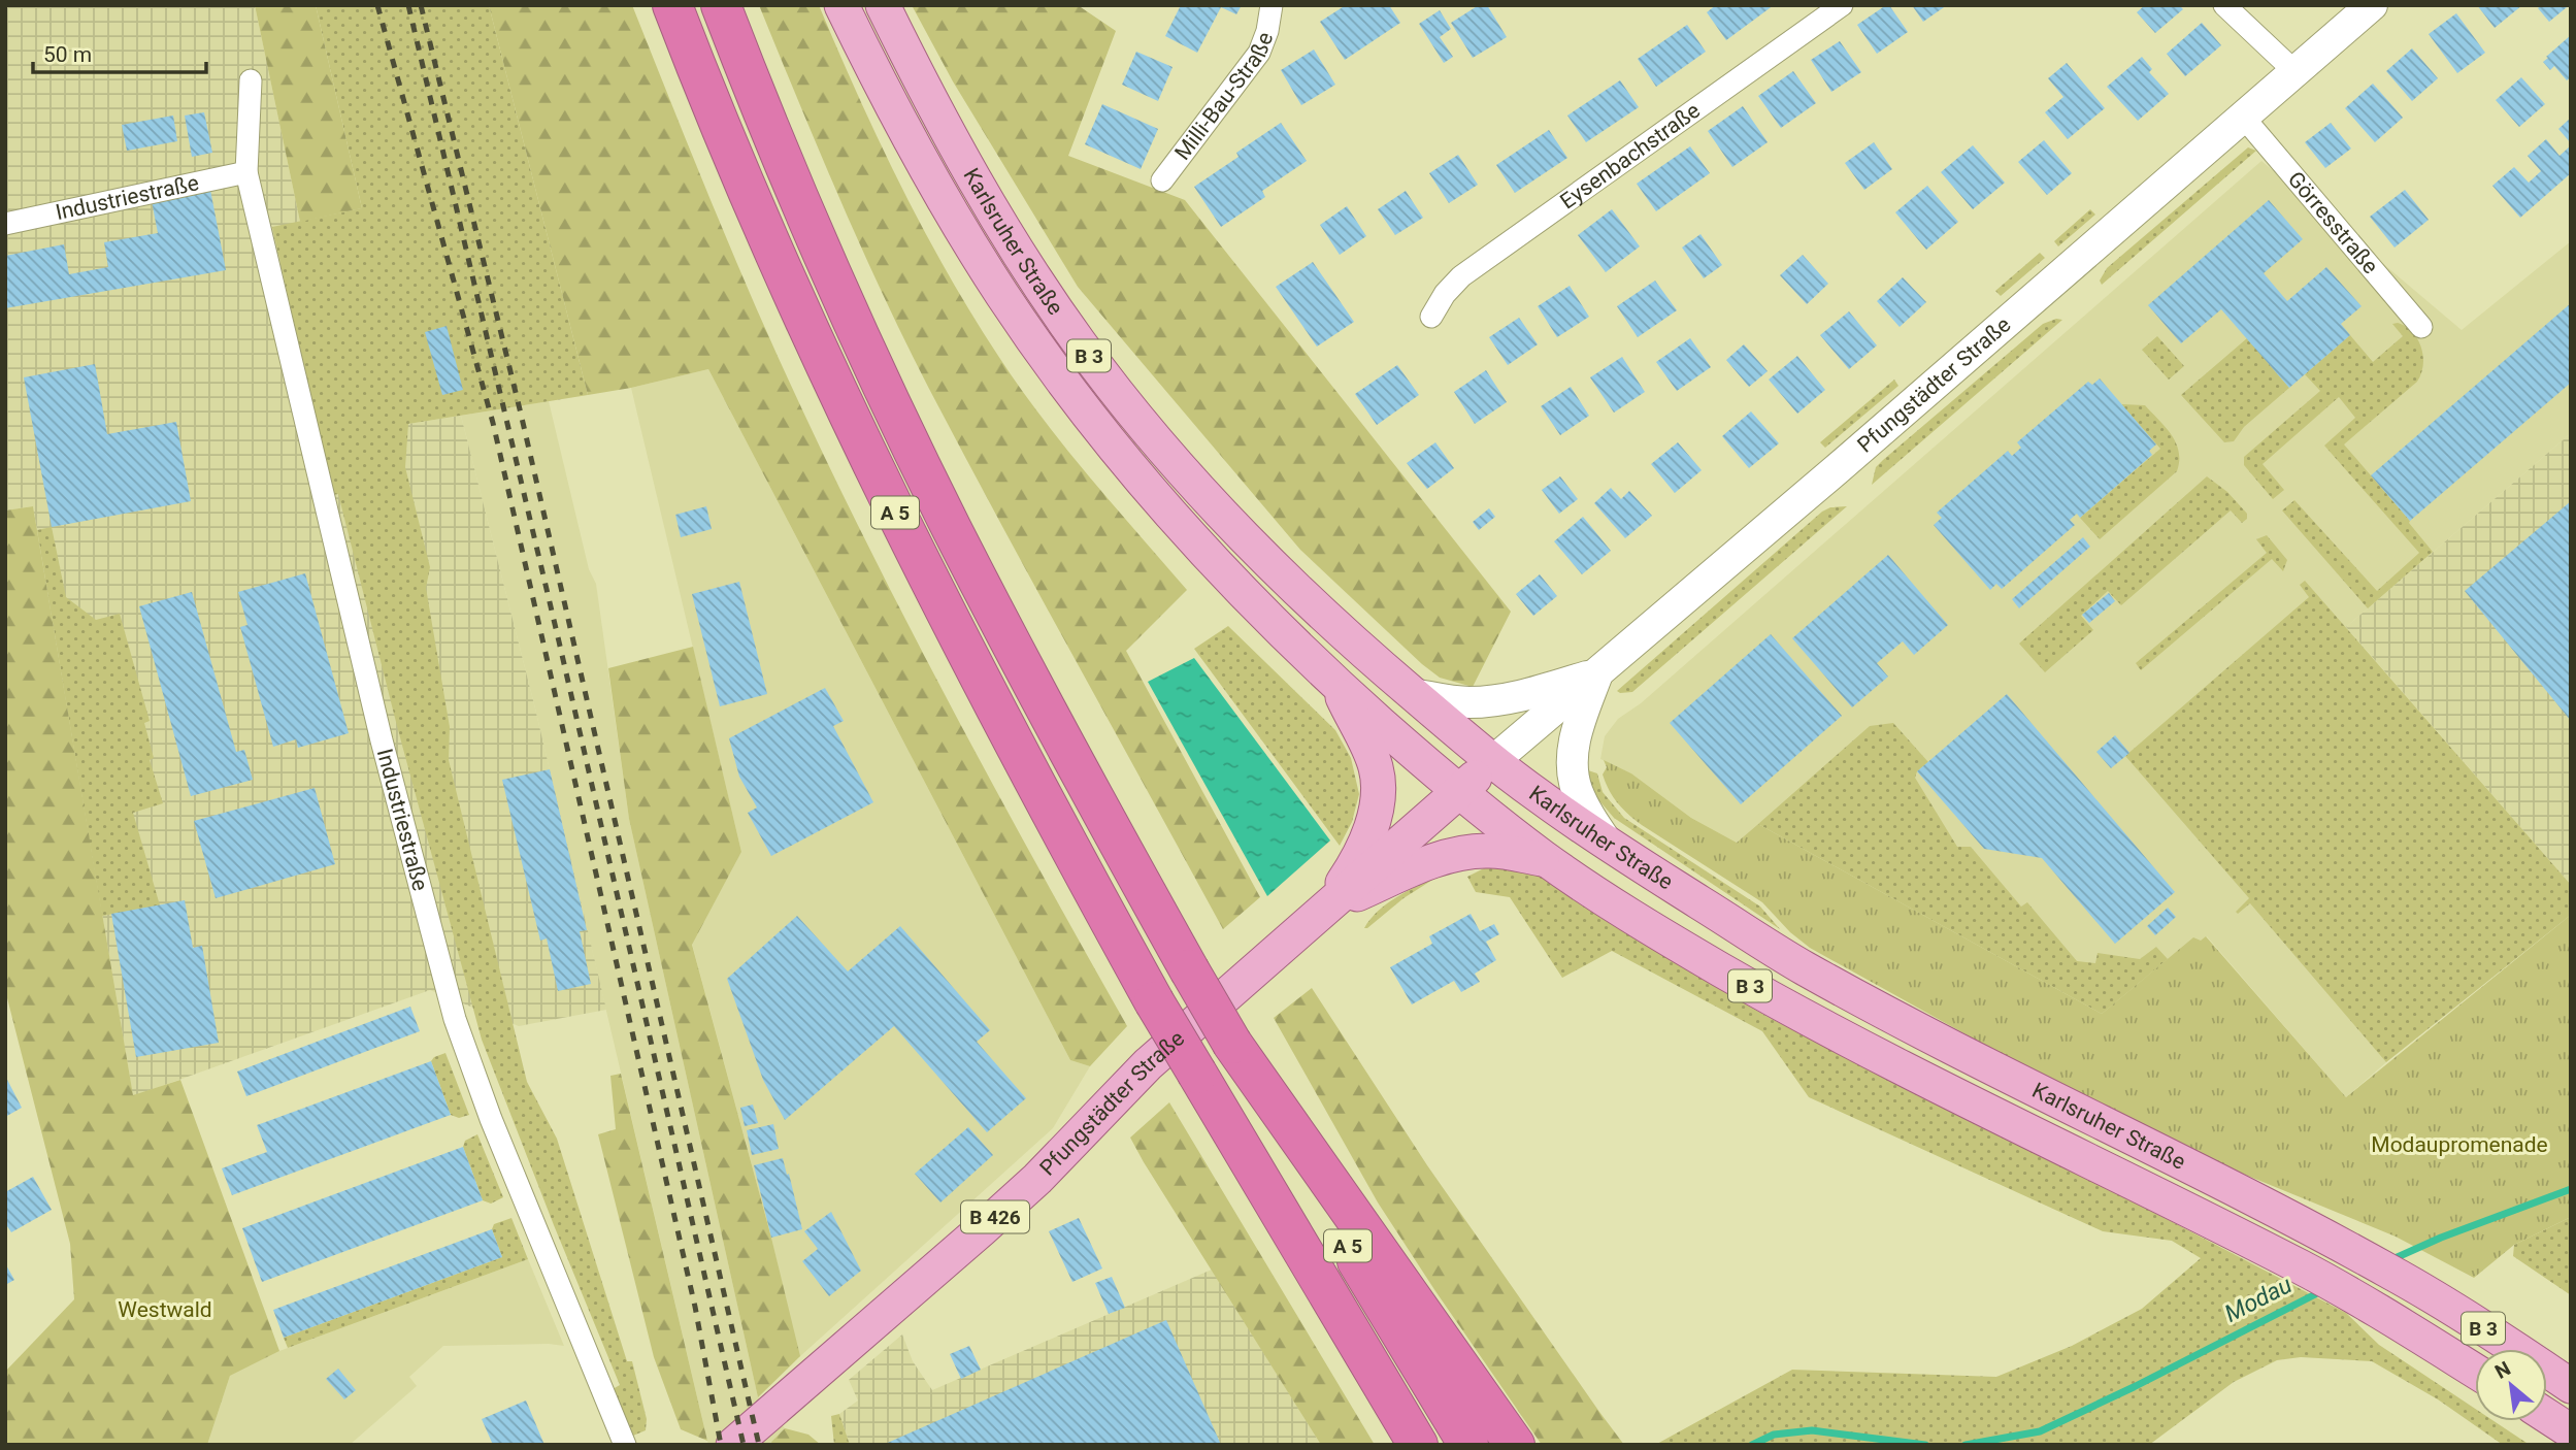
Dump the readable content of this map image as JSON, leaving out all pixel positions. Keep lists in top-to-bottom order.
{
  "streets": {
    "highway": ["A 5"],
    "main road": [
      "Karlsruher Straße",
      "B 3",
      "Pfungstädter Straße",
      "B 426"
    ],
    "street": [
      "Milli-Bau-Straße",
      "Eysenbachstraße",
      "Industriestraße",
      "Görresstraße"
    ]
  },
  "crossings": [
    ["Görresstraße", "Pfungstädter Straße"],
    ["Karlsruher Straße", "Pfungstädter Straße"],
    ["Karlsruher Straße", "B 426"],
    ["Pfungstädter Straße", "B 426"]
  ],
  "water": ["Modau"],
  "parks": ["Modaupromenade", "Westwald"],
  "scale_bar": "50 m",
  "north": "top left"
}
